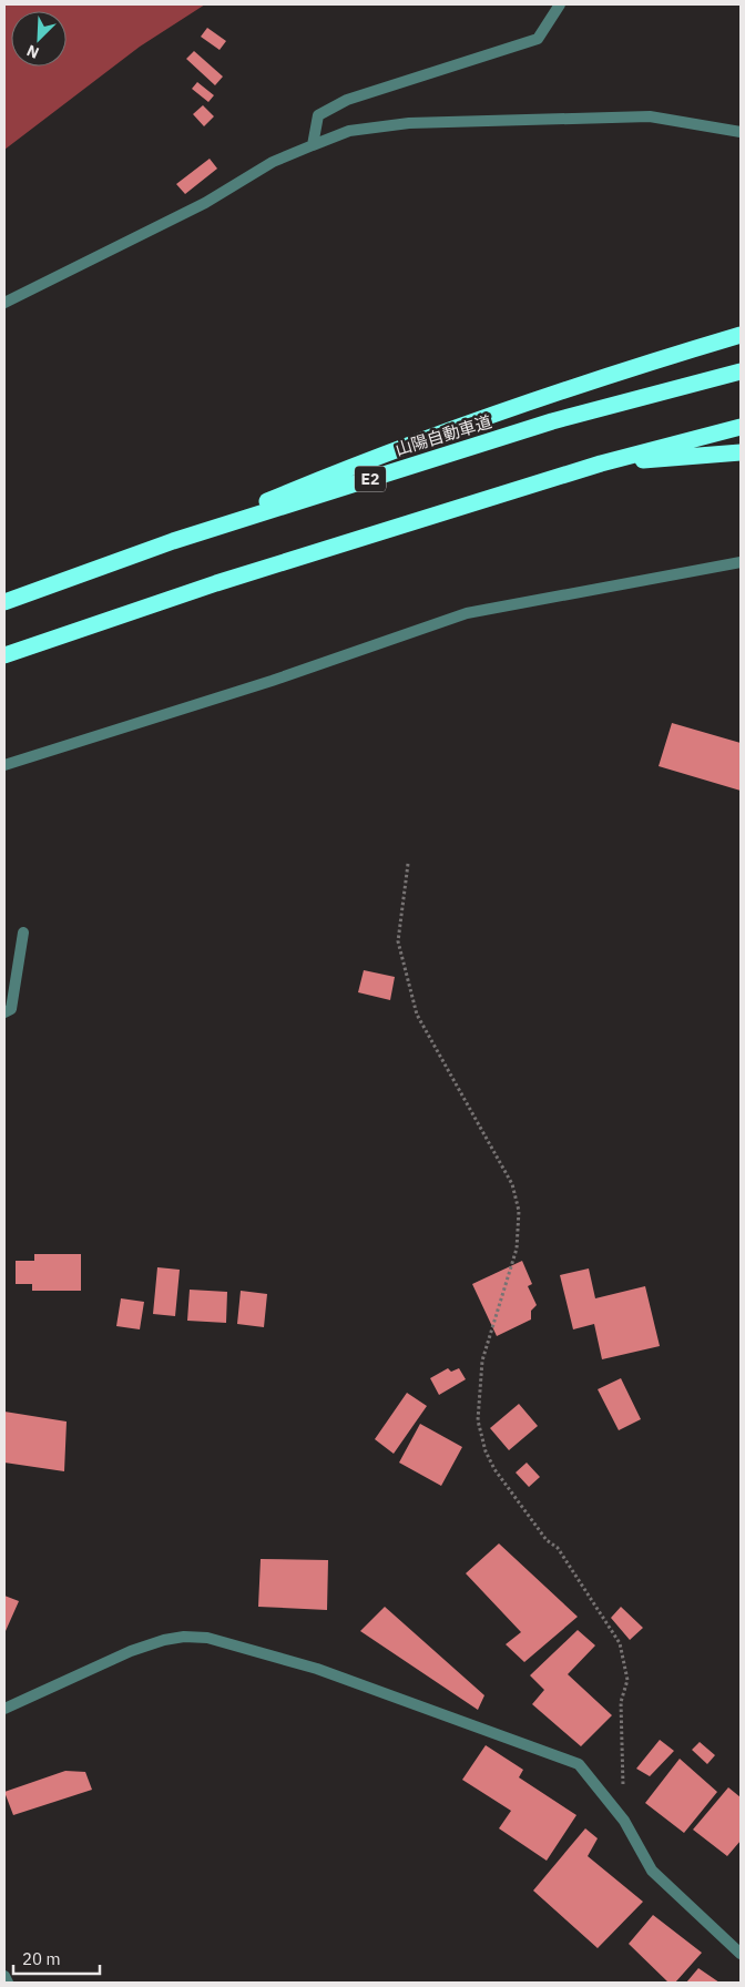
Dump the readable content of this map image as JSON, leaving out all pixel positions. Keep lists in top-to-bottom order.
{
  "streets": {
    "highway": ["山陽自動車道", "E2"]
  },
  "scale_bar": "20 m",
  "north": "bottom left"
}
